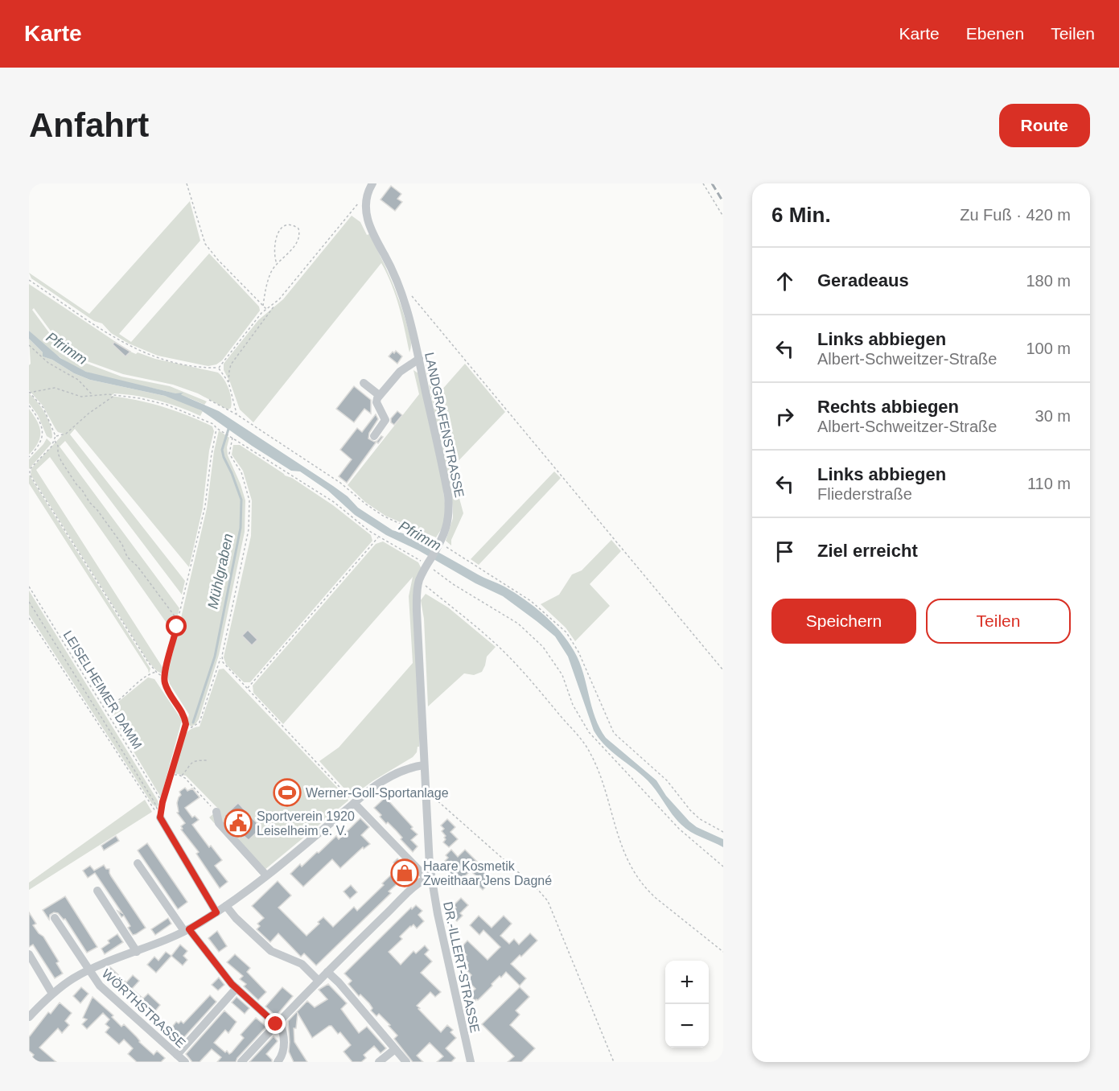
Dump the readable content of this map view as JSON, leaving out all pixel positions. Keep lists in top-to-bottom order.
{
  "streets": {
    "street": ["LANDGRAFENSTRASSE", "DR.-ILLERT-STRASSE", "WÖRTHSTRASSE"],
    "path": ["LEISELHEIMER DAMM"]
  },
  "crossings": [
    ["LANDGRAFENSTRASSE", "DR.-ILLERT-STRASSE"]
  ],
  "water": ["Pfrimm", "Mühlgraben"],
  "places": {
    "sports": ["Werner-Goll-Sportanlage"],
    "public building": ["Sportverein 1920 Leiselheim e. V."],
    "shop": ["Haare Kosmetik Zweithaar Jens Dagné"]
  },
  "page": {
    "header": "Karte",
    "nav": ["Karte", "Ebenen", "Teilen"],
    "buttons": [
      "Route",
      ["Speichern", "Teilen"]
    ],
    "title": "Anfahrt",
    "heading": ["6 Min.", "Zu Fuß · 420 m"],
    "list": [
      ["Geradeaus", "180 m"],
      ["Links abbiegen", "Albert-Schweitzer-Straße", "100 m"],
      ["Rechts abbiegen", "Albert-Schweitzer-Straße", "30 m"],
      ["Links abbiegen", "Fliederstraße", "110 m"],
      "Ziel erreicht"
    ],
    "map_buttons": ["+", "−"]
  }
}
